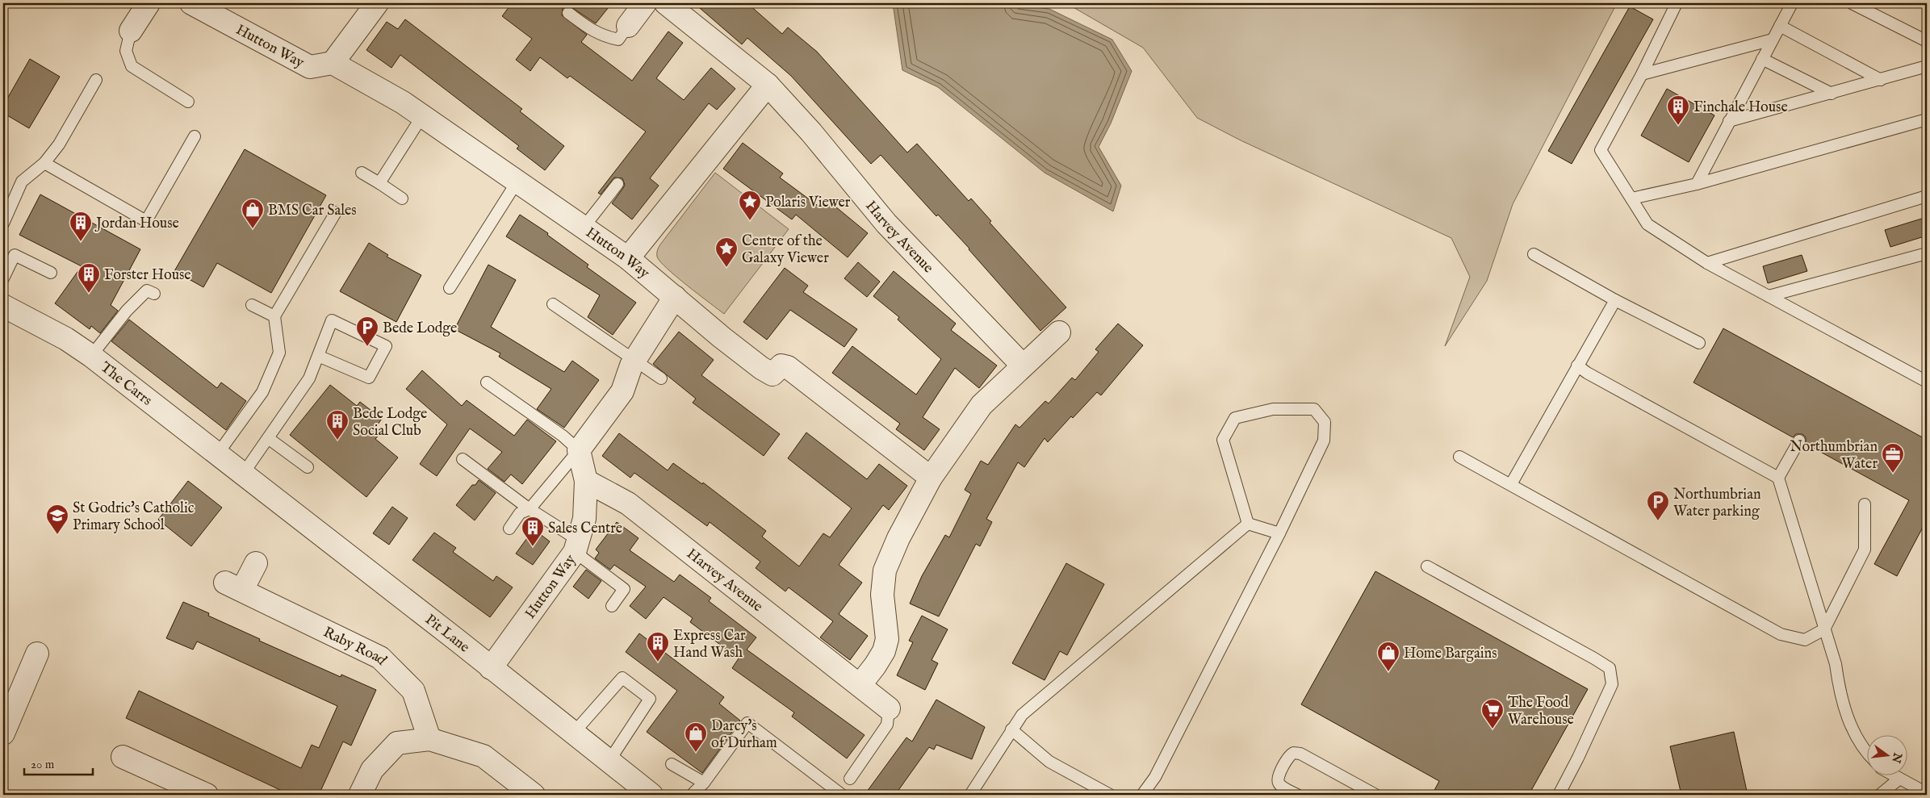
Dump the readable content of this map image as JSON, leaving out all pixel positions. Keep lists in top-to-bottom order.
{
  "streets": {
    "street": [
      "Hutton Way",
      "Harvey Avenue",
      "The Carrs",
      "Pit Lane",
      "Raby Road"
    ]
  },
  "crossings": [
    ["Hutton Way", "Harvey Avenue"],
    ["Hutton Way", "Pit Lane"],
    ["The Carrs", "Pit Lane"]
  ],
  "places": {
    "building": [
      "Finchale House",
      "Jordan House",
      "Forster House",
      "Bede Lodge Social Club",
      "Sales Centre",
      "Express Car Hand Wash"
    ],
    "place": ["Polaris Viewer", "Centre of the Galaxy Viewer"],
    "shop": ["BMS Car Sales", "Home Bargains", "Darcy's of Durham"],
    "parking": ["Bede Lodge", "Northumbrian Water parking"],
    "office": ["Northumbrian Water"],
    "school or university": ["St Godric's Catholic Primary School"],
    "supermarket": ["The Food Warehouse"]
  },
  "scale_bar": "20 m",
  "north": "right"
}
